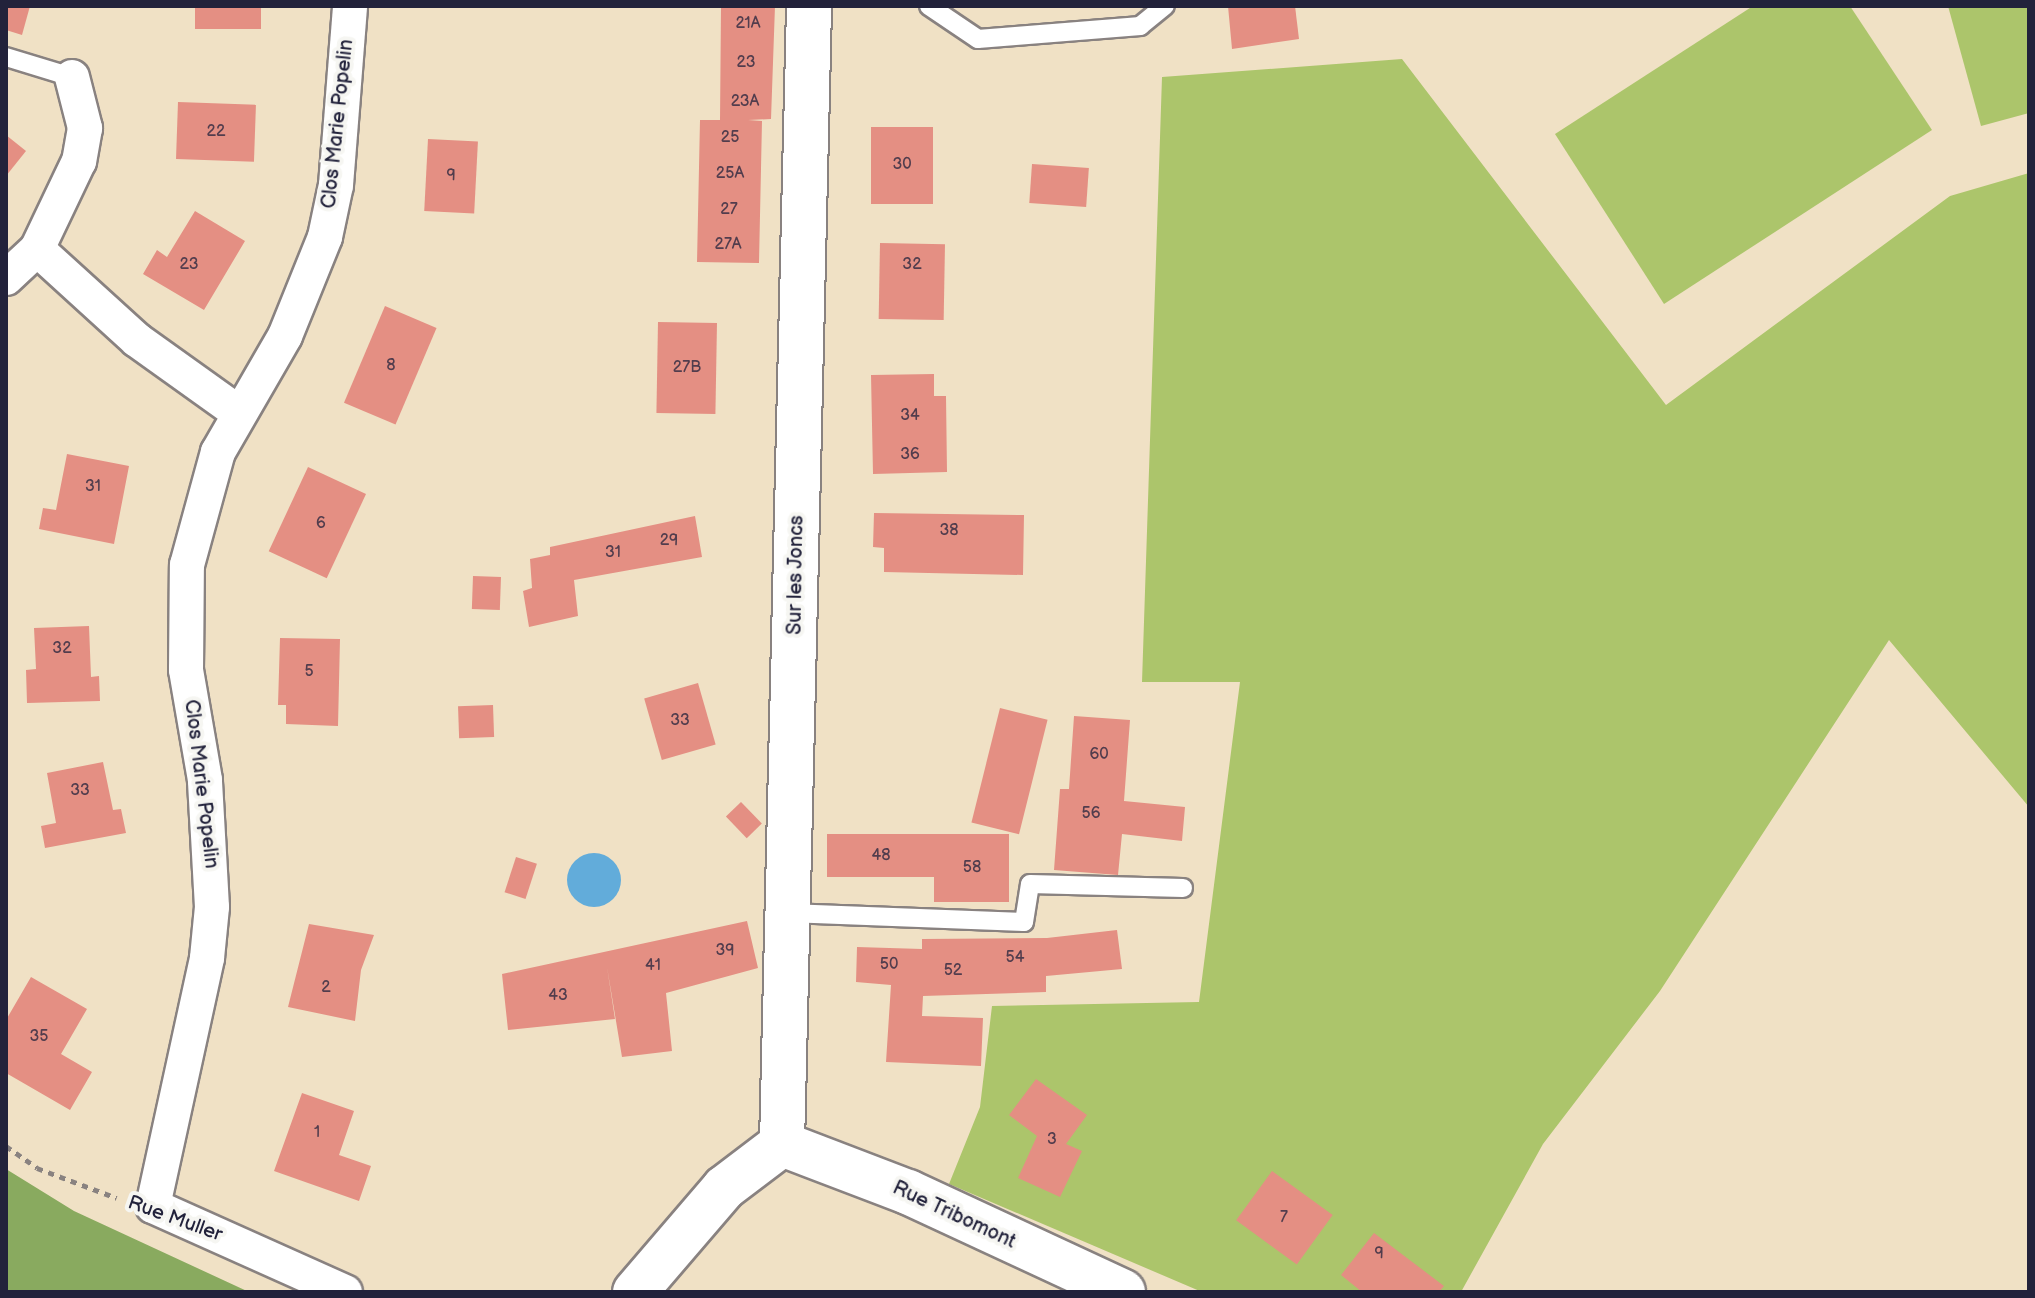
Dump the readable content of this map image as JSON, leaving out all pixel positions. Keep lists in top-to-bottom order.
{
  "streets": {
    "street": [
      "Clos Marie Popelin",
      "Sur les Joncs",
      "Rue Tribomont",
      "Rue Muller"
    ]
  },
  "crossings": [
    ["Clos Marie Popelin", "Rue Muller"],
    ["Sur les Joncs", "Rue Tribomont"]
  ],
  "house_numbers": [
    "21A",
    "23",
    "23A",
    "22",
    "25",
    "30",
    "25A",
    "9",
    "27",
    "27A",
    "23",
    "32",
    "8",
    "27B",
    "34",
    "36",
    "31",
    "6",
    "38",
    "29",
    "31",
    "32",
    "5",
    "33",
    "60",
    "33",
    "56",
    "48",
    "58",
    "39",
    "54",
    "50",
    "41",
    "52",
    "2",
    "43",
    "35",
    "1",
    "3",
    "7",
    "9"
  ]
}
